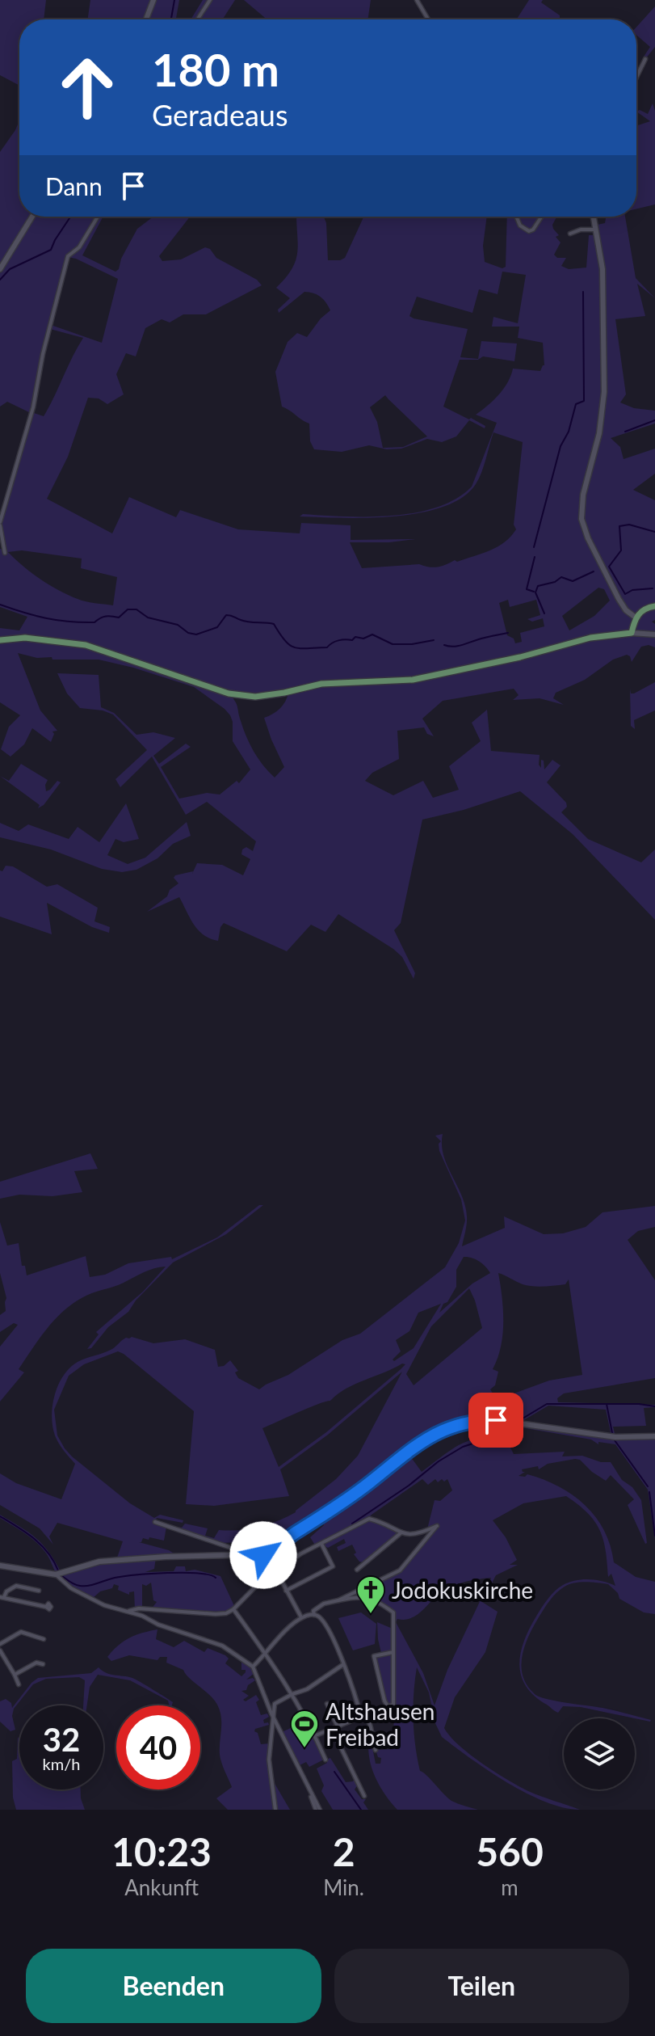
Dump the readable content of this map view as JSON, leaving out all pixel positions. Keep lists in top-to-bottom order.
{
  "places": {
    "church": ["Jodokuskirche"],
    "sports": ["Altshausen Freibad"]
  },
  "page": {
    "turn": ["180 m", "Geradeaus"],
    "then": "Dann",
    "speed": "32 km/h",
    "limit": "40",
    "eta": [
      "10:23",
      "Ankunft",
      "2",
      "Min.",
      "560",
      "m"
    ],
    "buttons": ["Beenden", "Teilen"]
  }
}
